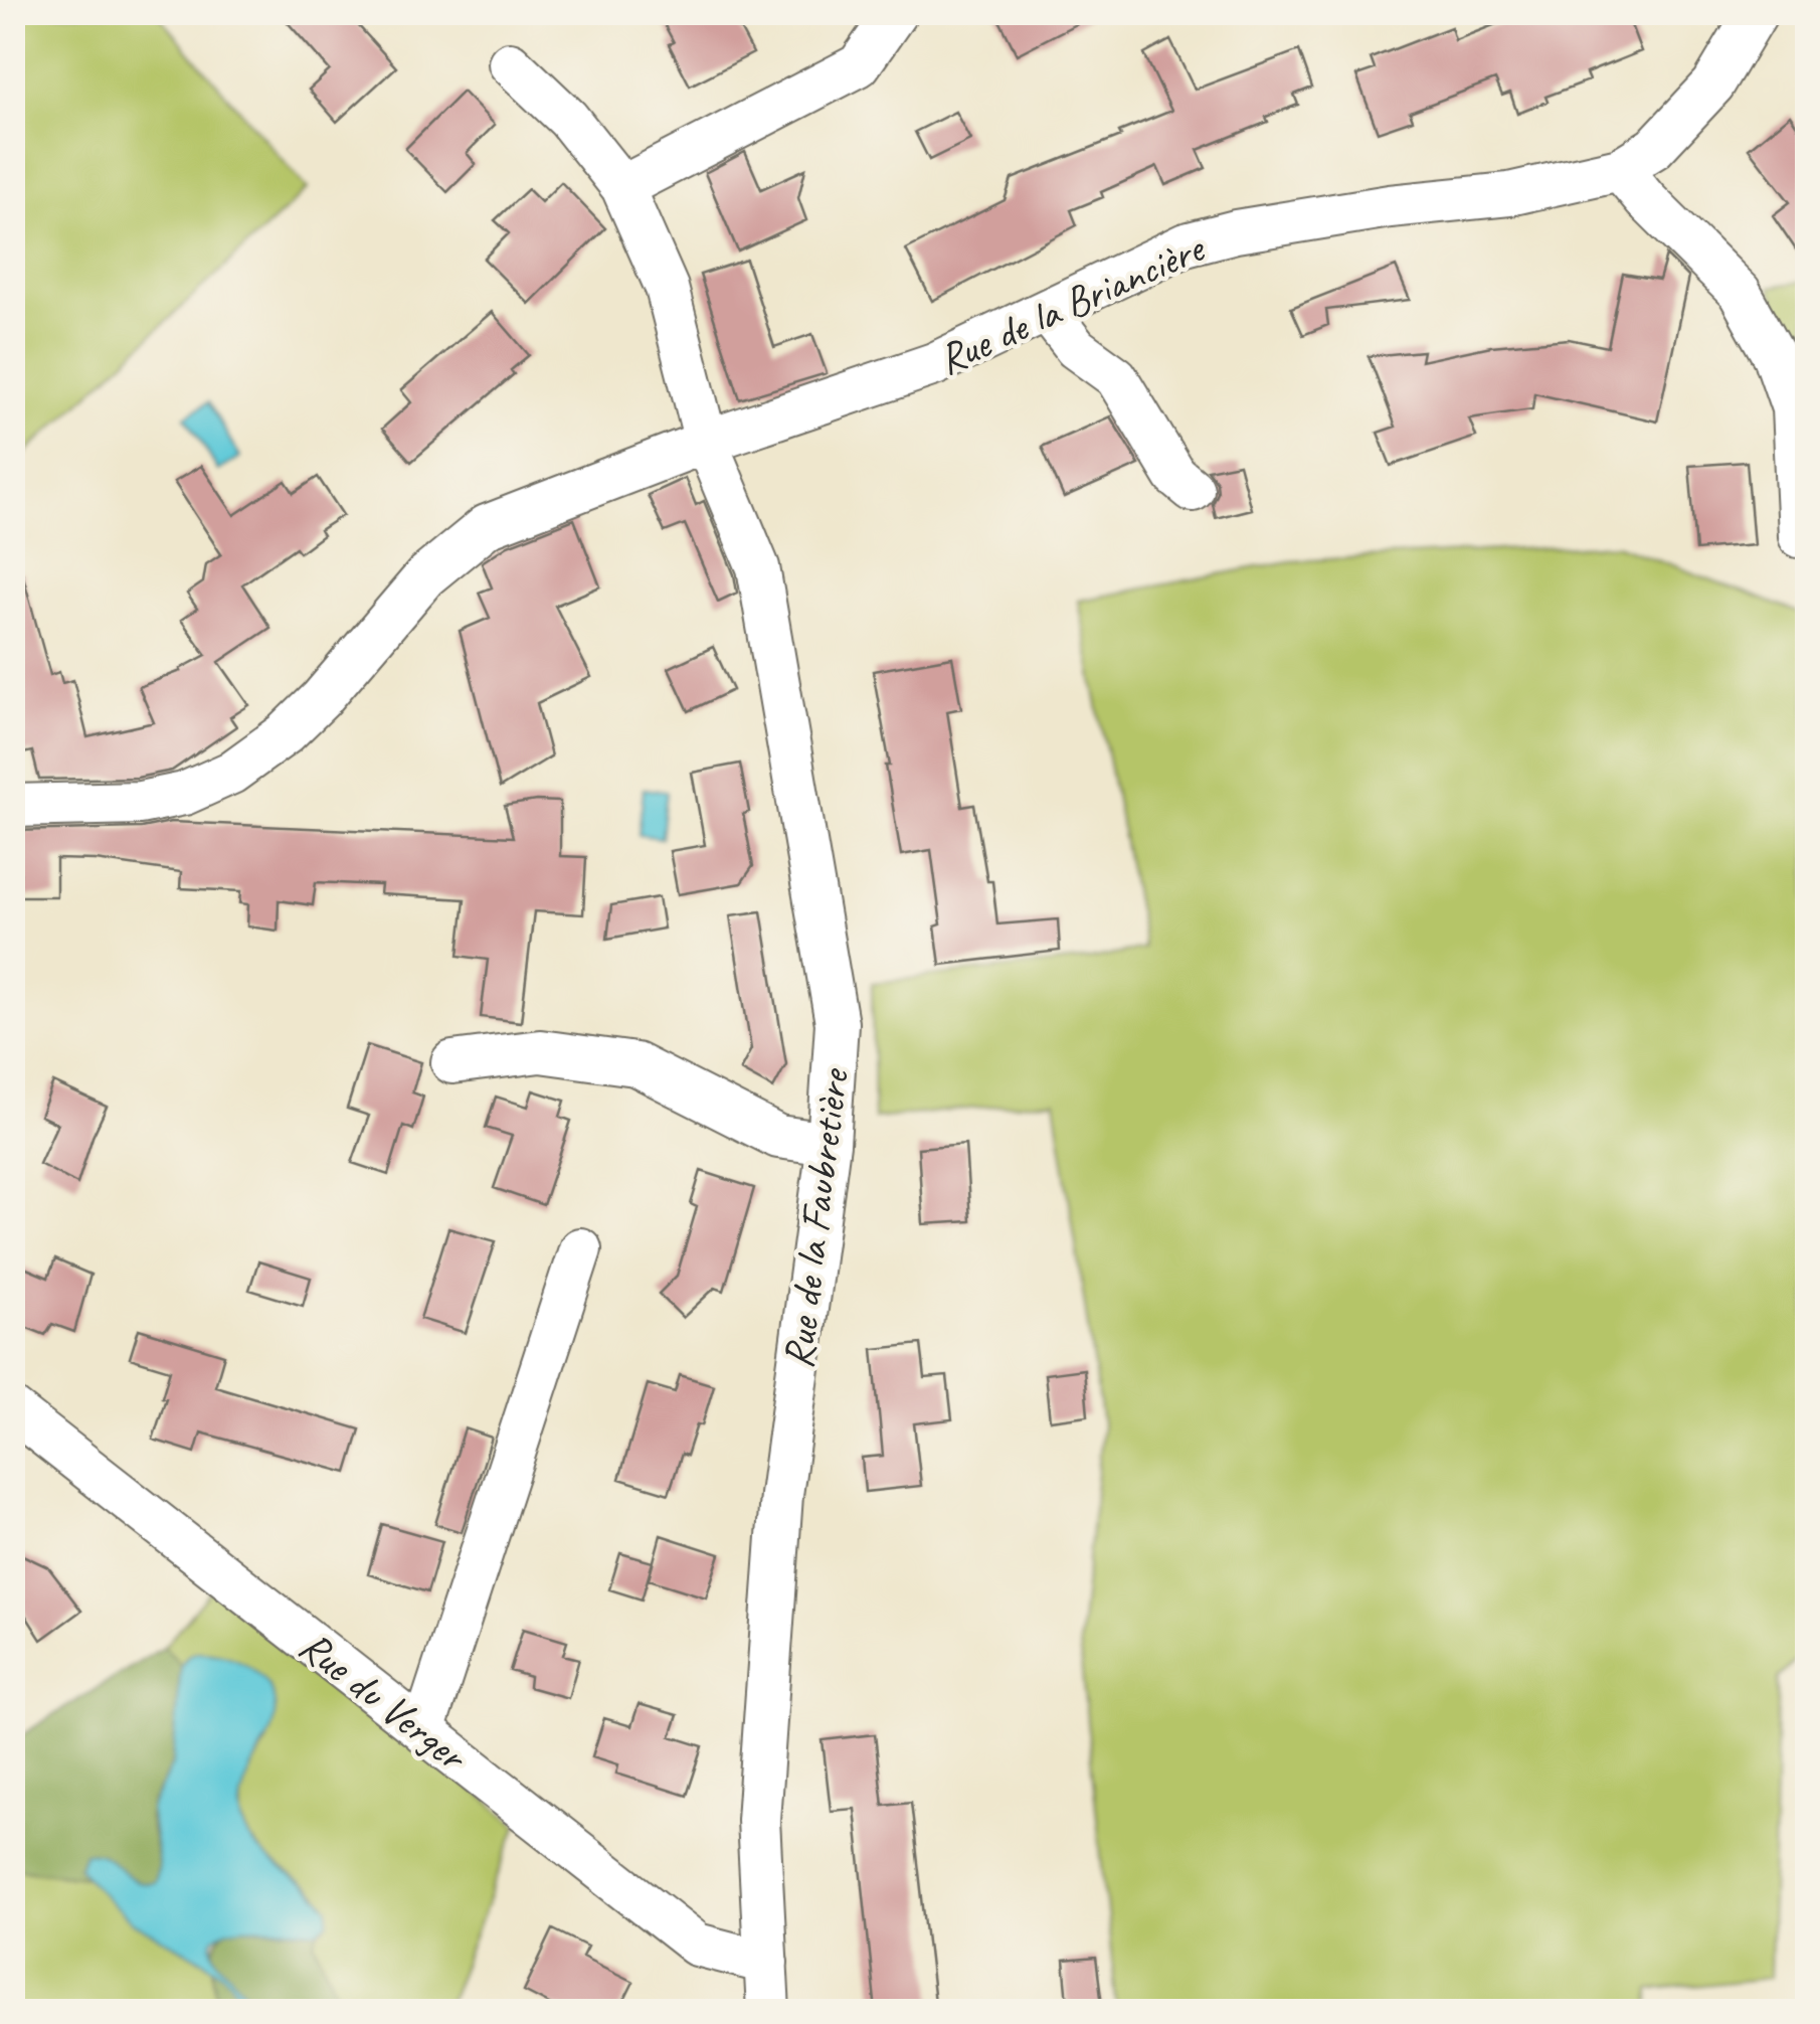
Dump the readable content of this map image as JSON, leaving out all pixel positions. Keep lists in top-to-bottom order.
{
  "streets": {
    "street": ["Rue de la Briancière", "Rue de la Faubretière", "Rue du Verger"]
  },
  "crossings": [
    ["Rue de la Briancière", "Rue de la Faubretière"],
    ["Rue de la Faubretière", "Rue du Verger"]
  ]
}
